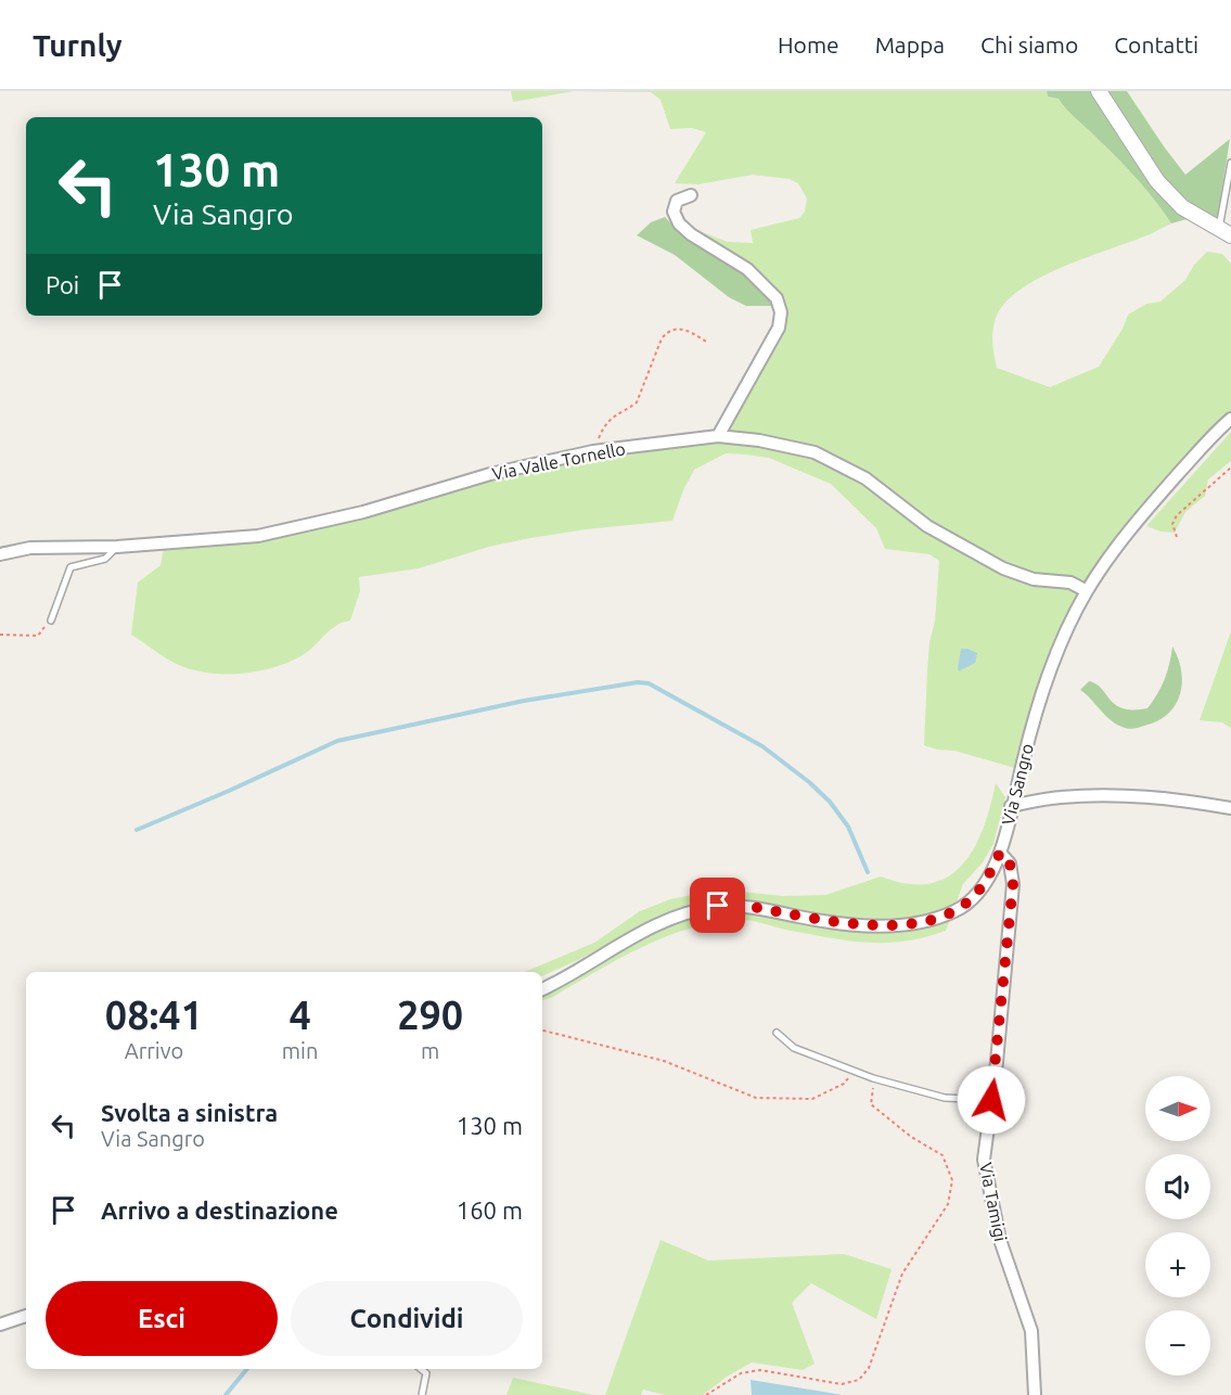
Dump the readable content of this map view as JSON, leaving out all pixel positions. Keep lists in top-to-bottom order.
{
  "streets": {
    "street": ["Via Valle Tornello", "Via Sangro", "Via Tamigi"]
  },
  "crossings": [
    ["Via Valle Tornello", "Via Sangro"],
    ["Via Sangro", "Via Tamigi"]
  ],
  "north": "right",
  "page": {
    "header": "Turnly",
    "nav": [
      "Home",
      "Mappa",
      "Chi siamo",
      "Contatti"
    ],
    "turn": ["130 m", "Via Sangro"],
    "then": "Poi",
    "eta": [
      "08:41",
      "Arrivo",
      "4",
      "min",
      "290",
      "m"
    ],
    "map_buttons": ["+", "−"],
    "list": [
      {
        "name": "Svolta a sinistra",
        "note": "Via Sangro",
        "value": "130 m"
      },
      {
        "name": "Arrivo a destinazione",
        "value": "160 m"
      }
    ],
    "buttons": ["Esci", "Condividi"]
  }
}
